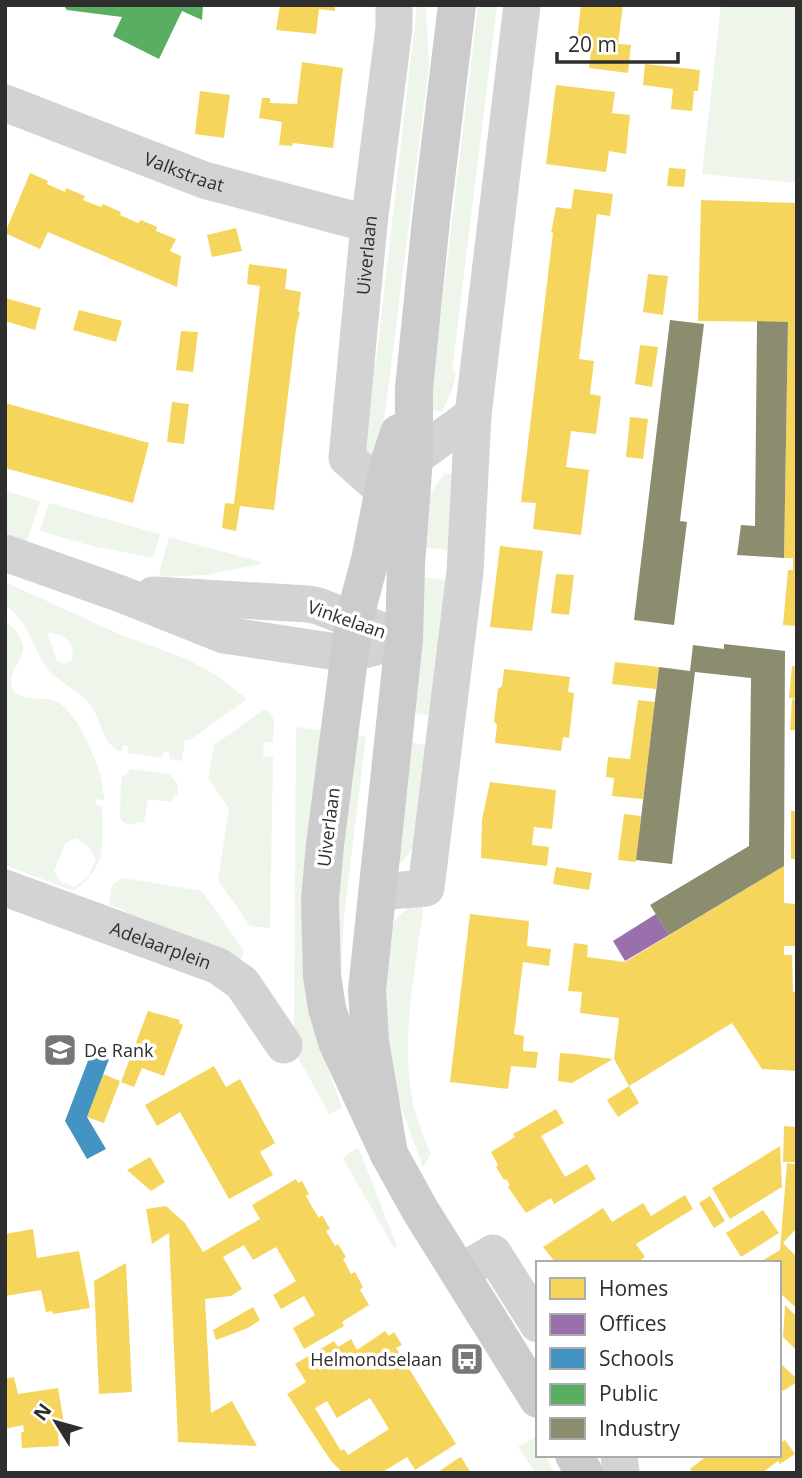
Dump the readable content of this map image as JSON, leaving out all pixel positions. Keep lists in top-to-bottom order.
{
  "streets": {
    "main road": ["Uiverlaan"],
    "street": ["Valkstraat", "Vinkelaan", "Adelaarplein"]
  },
  "crossings": [
    ["Valkstraat", "Uiverlaan"],
    ["Uiverlaan", "Vinkelaan"]
  ],
  "places": {
    "school or university": ["De Rank"],
    "bus stop": ["Helmondselaan"]
  },
  "legend": [
    "Homes",
    "Offices",
    "Schools",
    "Public",
    "Industry"
  ],
  "scale_bar": "20 m",
  "north": "top left"
}
